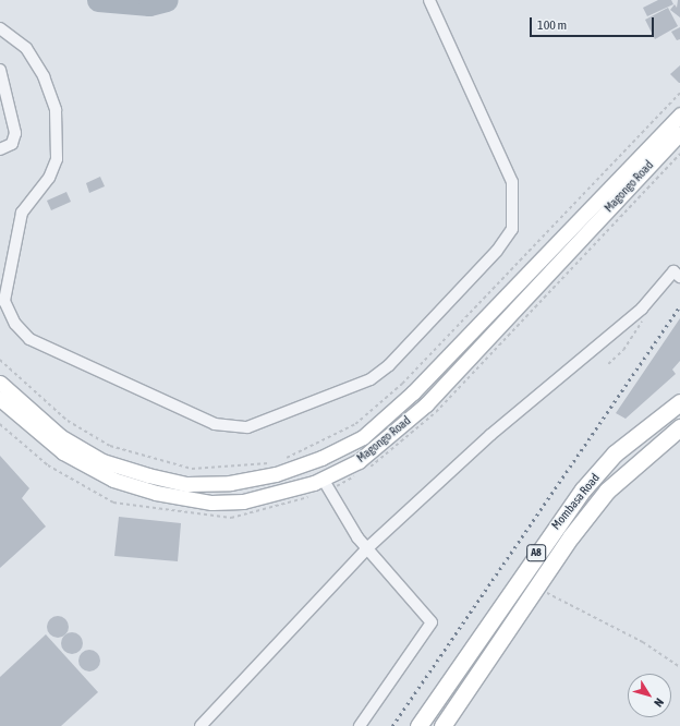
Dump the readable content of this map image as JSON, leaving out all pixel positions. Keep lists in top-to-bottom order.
{
  "streets": {
    "highway": ["Mombasa Road", "A8"],
    "main road": ["Magongo Road"]
  },
  "scale_bar": "100 m",
  "north": "bottom right"
}
